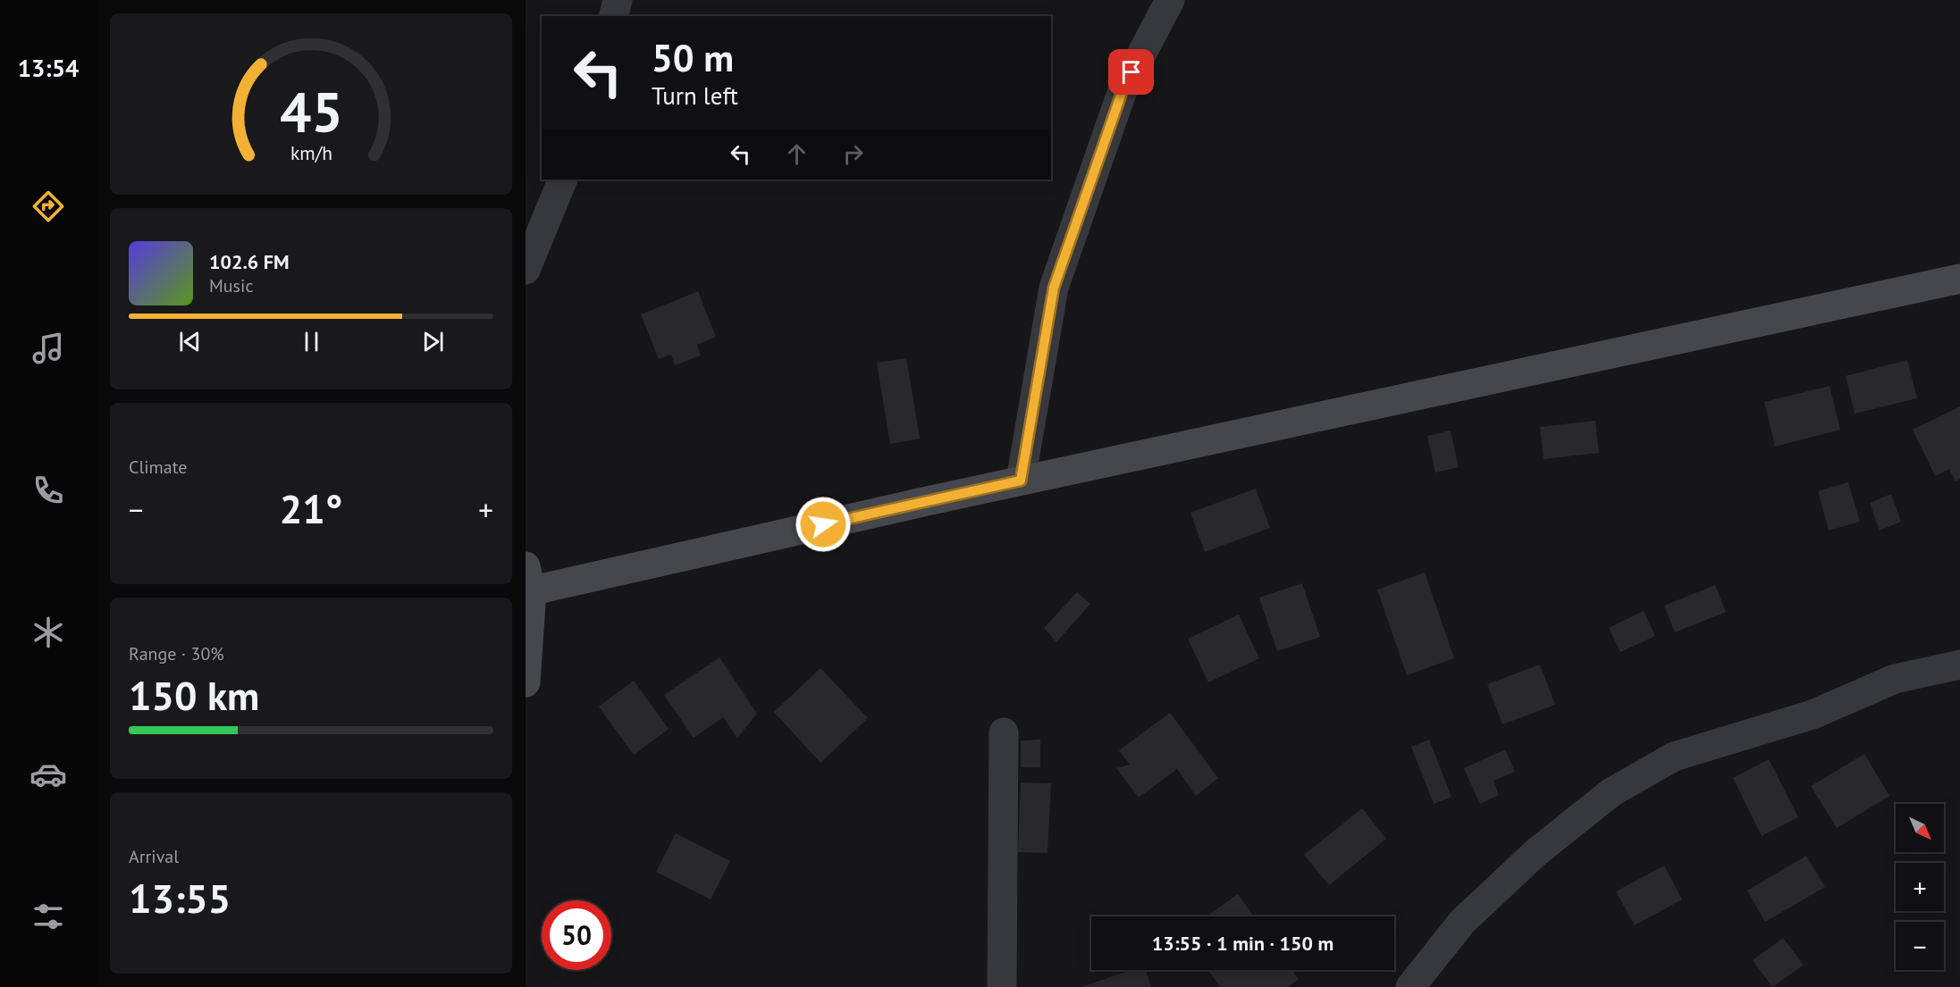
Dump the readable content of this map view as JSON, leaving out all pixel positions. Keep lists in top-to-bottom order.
{
  "north": "bottom right",
  "page": {
    "tabs": "13:54",
    "turn": ["50 m", "Turn left"],
    "song": ["102.6 FM", "Music"],
    "tile": [
      "Climate",
      ["Range · 30%", "150 km"],
      ["Arrival", "13:55"]
    ],
    "heat": ["−", "21°", "+"],
    "map_buttons": ["+", "−"],
    "limit": "50",
    "trip": "13:55 · 1 min · 150 m",
    "gauge": ["45", "km/h"]
  }
}
